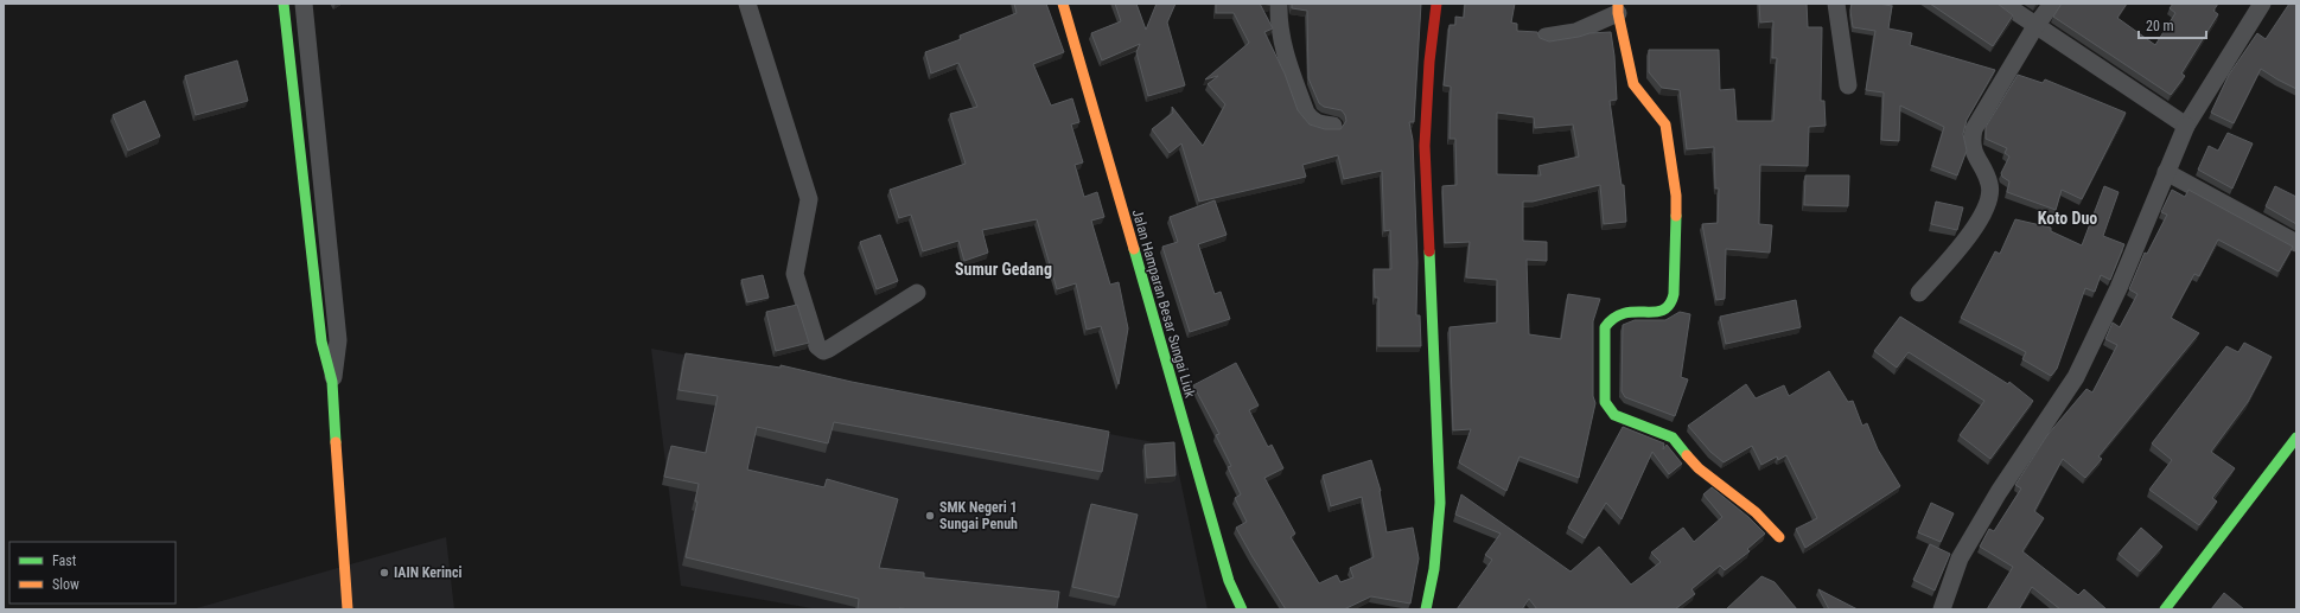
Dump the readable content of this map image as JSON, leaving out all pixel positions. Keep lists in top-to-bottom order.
{
  "streets": {
    "street": ["Jalan Hamparan Besar Sungai Liuk"]
  },
  "districts": ["Koto Duo", "Sumur Gedang"],
  "places": ["SMK Negeri 1 Sungai Penuh", "IAIN Kerinci"],
  "legend": ["Fast", "Slow"],
  "scale_bar": "20 m"
}
